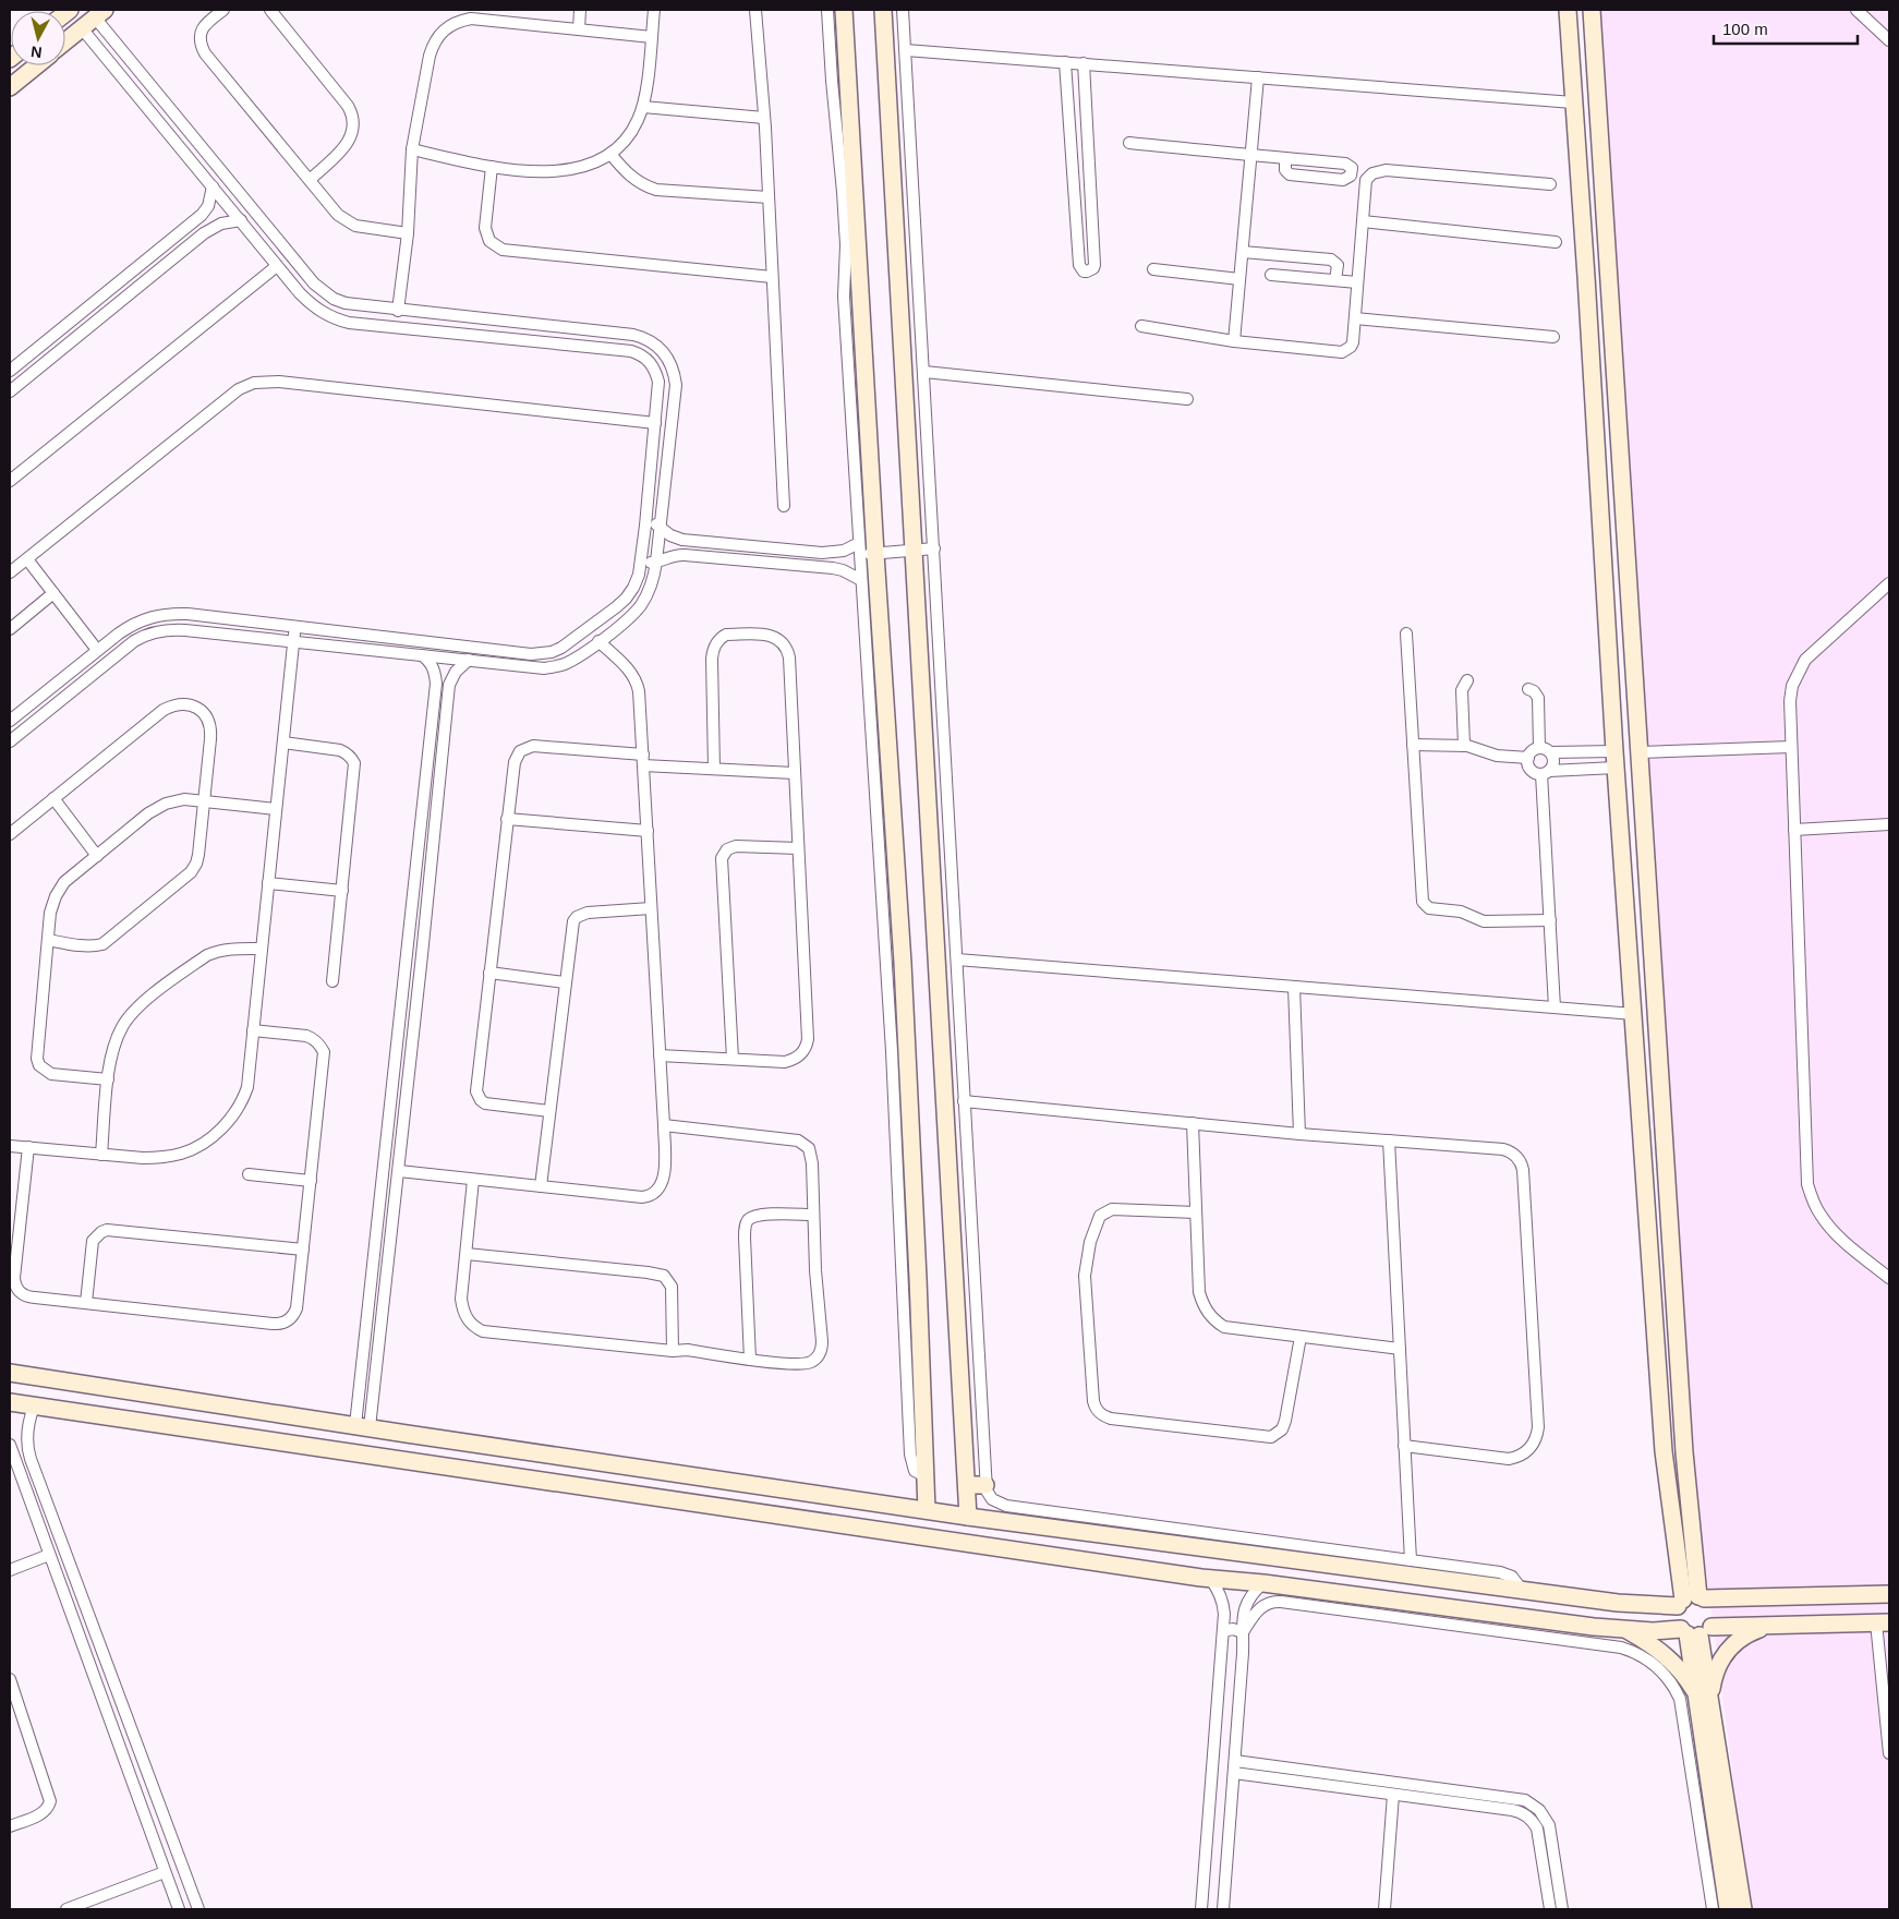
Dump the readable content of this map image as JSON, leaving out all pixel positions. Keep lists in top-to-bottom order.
{
  "scale_bar": "100 m",
  "north": "bottom"
}
